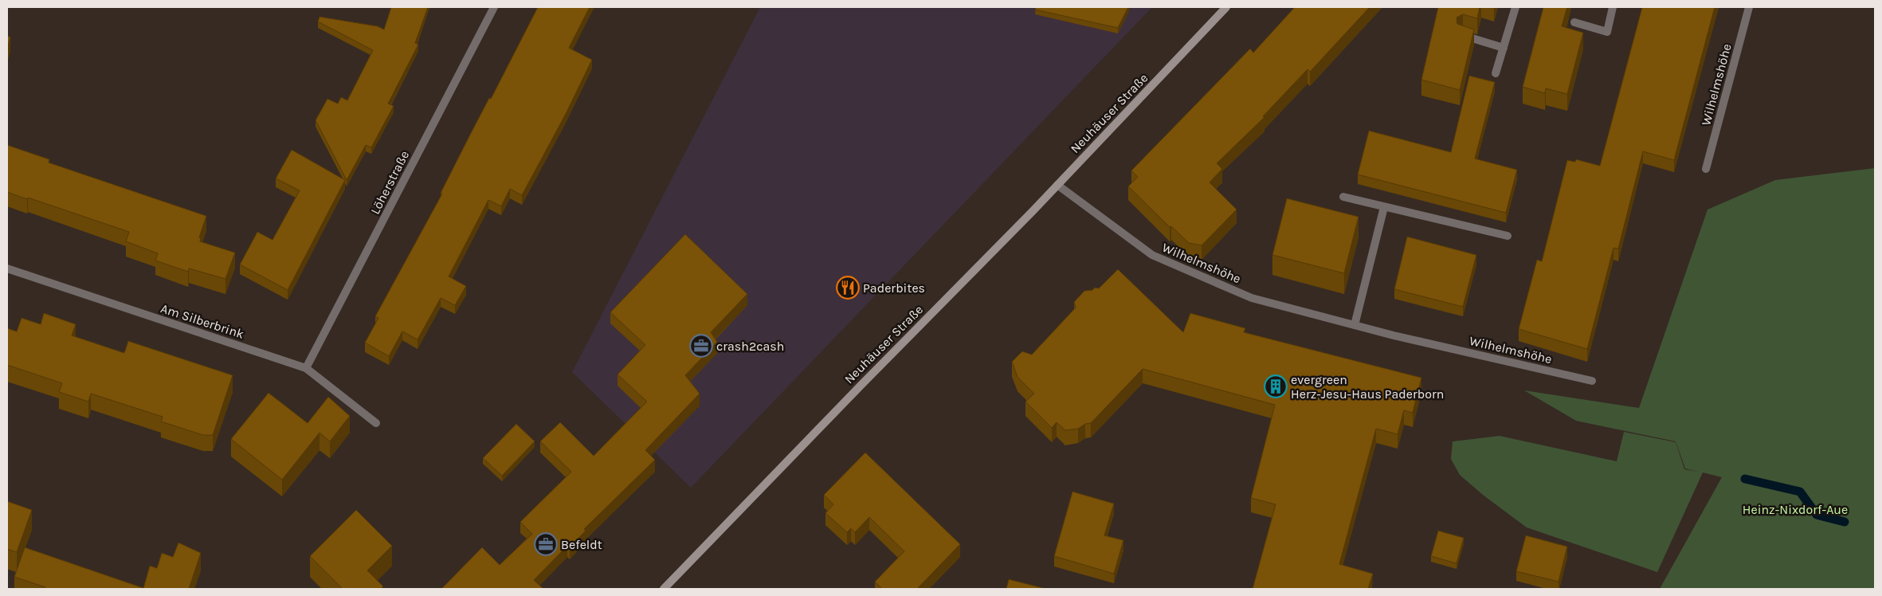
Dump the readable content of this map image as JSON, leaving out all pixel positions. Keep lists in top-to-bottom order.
{
  "streets": {
    "main road": ["Neuhäuser Straße"],
    "street": ["Wilhelmshöhe", "Löherstraße", "Am Silberbrink"]
  },
  "crossings": [
    ["Wilhelmshöhe", "Neuhäuser Straße"],
    ["Löherstraße", "Am Silberbrink"]
  ],
  "parks": ["Heinz-Nixdorf-Aue"],
  "places": {
    "restaurant": ["Paderbites"],
    "office": ["crash2cash", "Befeldt"],
    "building": ["evergreen Herz-Jesu-Haus Paderborn"]
  }
}
